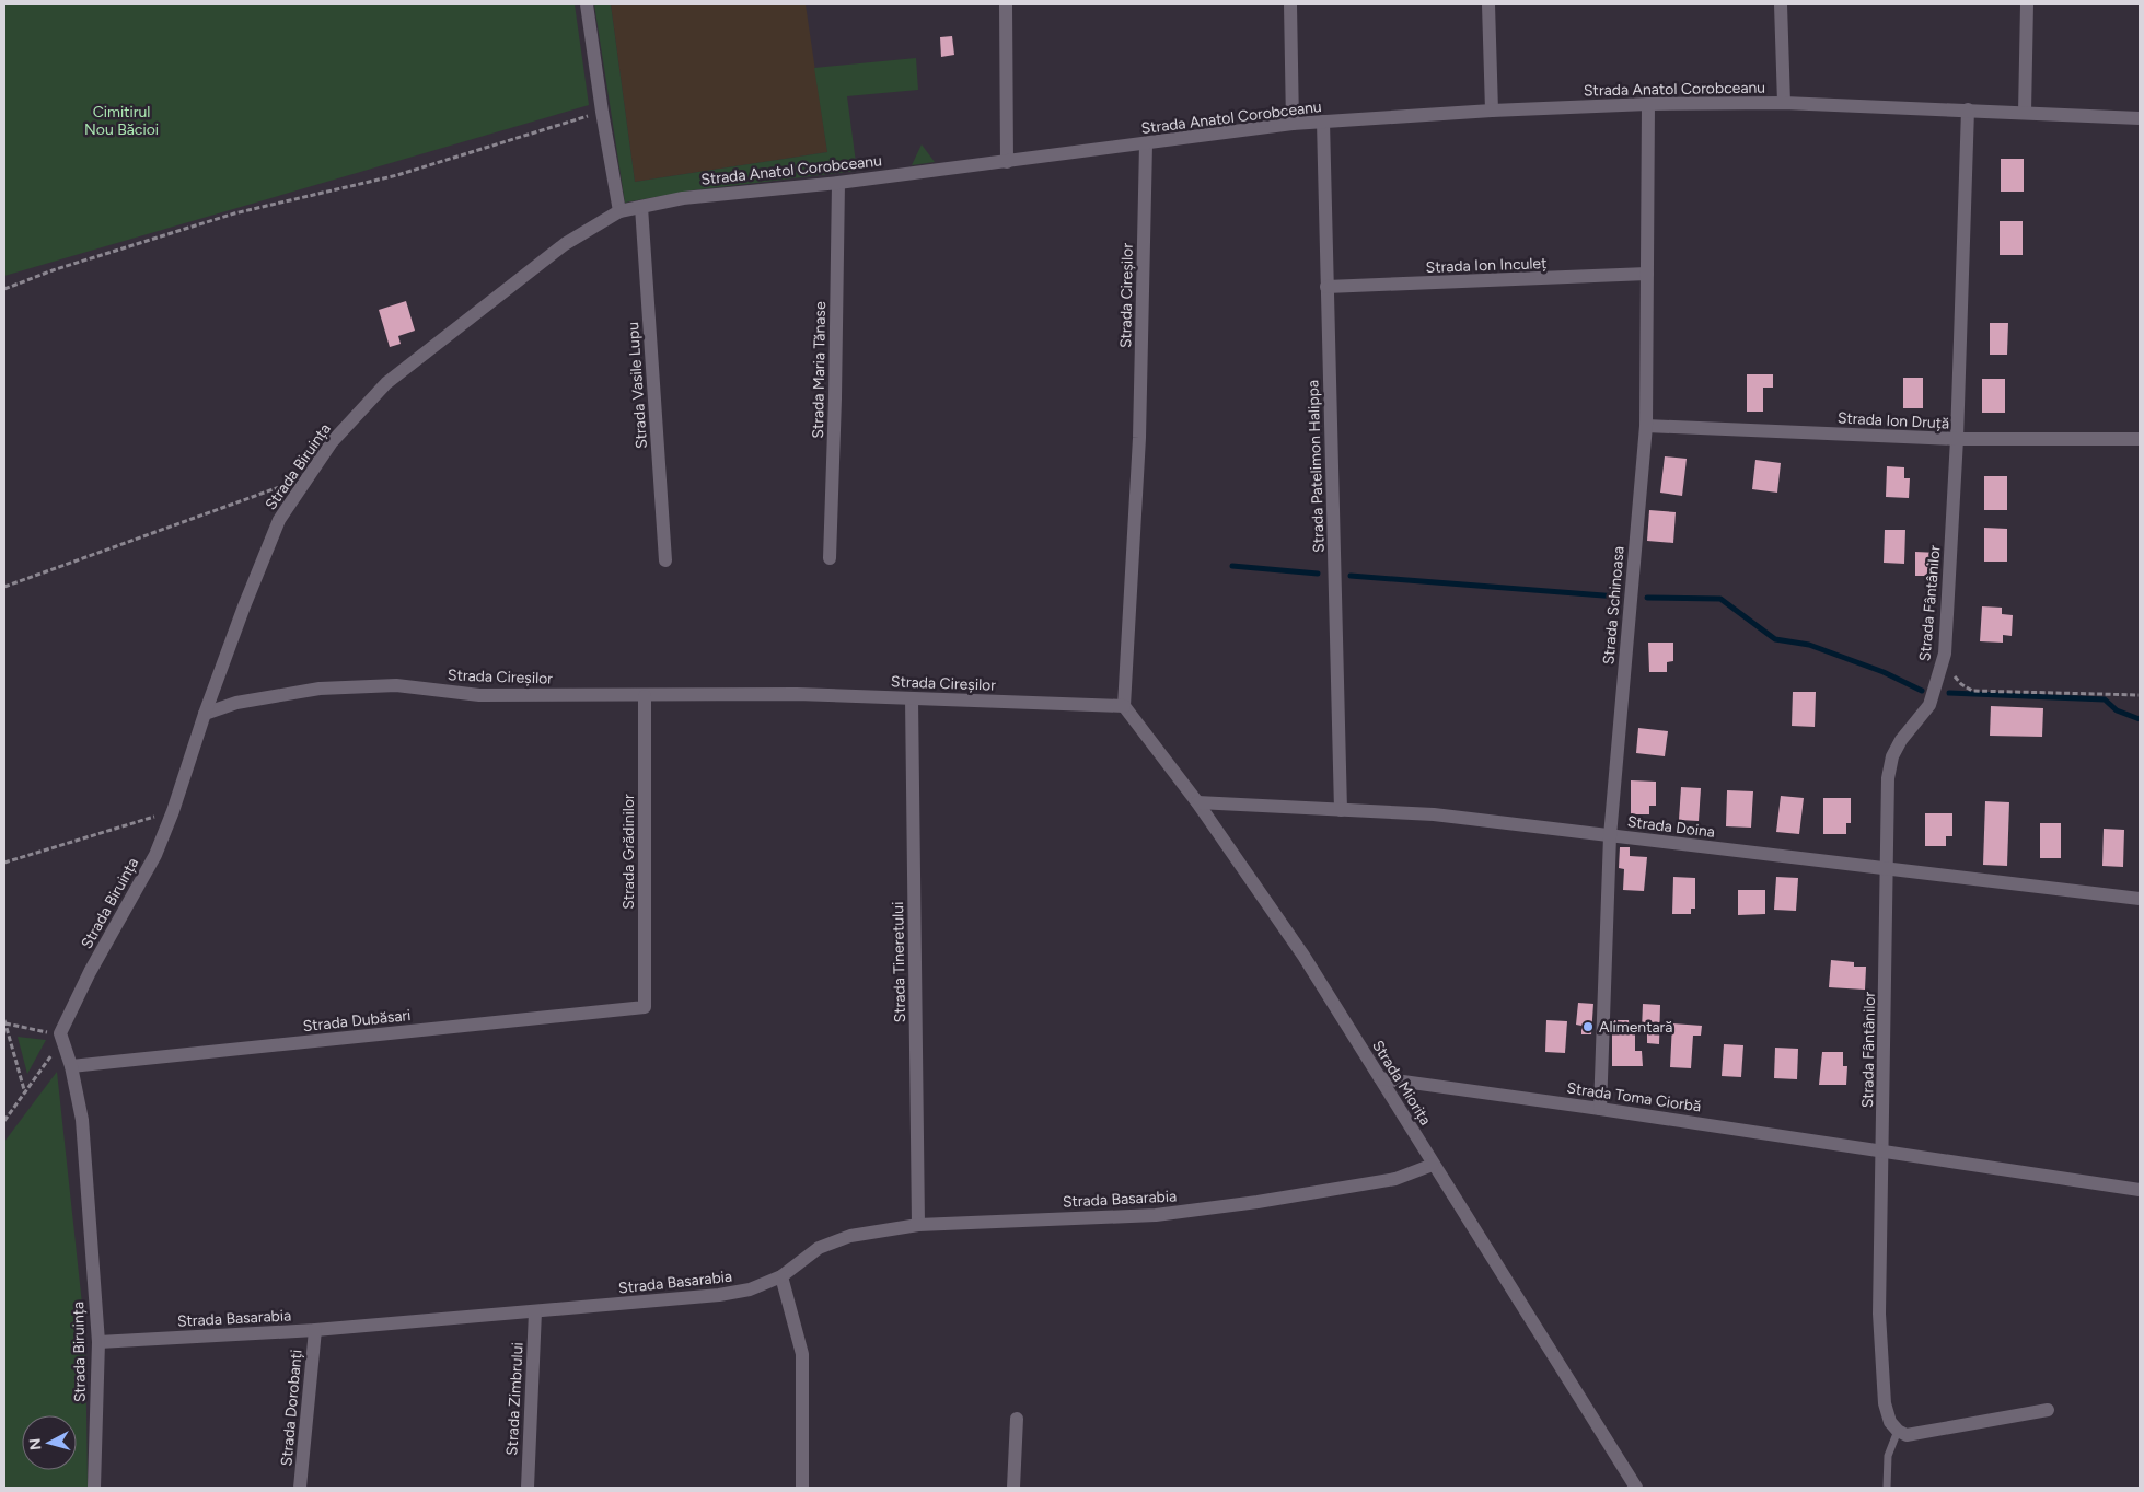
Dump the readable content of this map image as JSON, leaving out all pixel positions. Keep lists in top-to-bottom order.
{
  "streets": {
    "street": [
      "Strada Anatol Corobceanu",
      "Strada Ion Inculeț",
      "Strada Cireșilor",
      "Strada Maria Tănase",
      "Strada Vasile Lupu",
      "Strada Ion Druță",
      "Strada Biruința",
      "Strada Patelimon Halippa",
      "Strada Fântânilor",
      "Strada Schinoasa",
      "Strada Doina",
      "Strada Grădinilor",
      "Strada Tineretului",
      "Strada Dubăsari",
      "Strada Miorița",
      "Strada Toma Ciorbă",
      "Strada Basarabia",
      "Strada Zimbrului",
      "Strada Dorobanți"
    ]
  },
  "crossings": [
    ["Strada Anatol Corobceanu", "Strada Cireșilor"],
    ["Strada Anatol Corobceanu", "Strada Maria Tănase"],
    ["Strada Anatol Corobceanu", "Strada Vasile Lupu"],
    ["Strada Anatol Corobceanu", "Strada Biruința"],
    ["Strada Anatol Corobceanu", "Strada Patelimon Halippa"],
    ["Strada Anatol Corobceanu", "Strada Fântânilor"],
    ["Strada Anatol Corobceanu", "Strada Schinoasa"],
    ["Strada Ion Inculeț", "Strada Patelimon Halippa"],
    ["Strada Ion Inculeț", "Strada Schinoasa"],
    ["Strada Cireșilor", "Strada Biruința"],
    ["Strada Cireșilor", "Strada Grădinilor"],
    ["Strada Cireșilor", "Strada Tineretului"],
    ["Strada Cireșilor", "Strada Miorița"],
    ["Strada Ion Druță", "Strada Fântânilor"],
    ["Strada Ion Druță", "Strada Schinoasa"],
    ["Strada Biruința", "Strada Dubăsari"],
    ["Strada Biruința", "Strada Basarabia"],
    ["Strada Patelimon Halippa", "Strada Doina"],
    ["Strada Fântânilor", "Strada Doina"],
    ["Strada Fântânilor", "Strada Toma Ciorbă"],
    ["Strada Schinoasa", "Strada Doina"],
    ["Strada Schinoasa", "Strada Toma Ciorbă"],
    ["Strada Doina", "Strada Miorița"],
    ["Strada Grădinilor", "Strada Dubăsari"],
    ["Strada Tineretului", "Strada Basarabia"],
    ["Strada Miorița", "Strada Toma Ciorbă"],
    ["Strada Miorița", "Strada Basarabia"],
    ["Strada Basarabia", "Strada Zimbrului"],
    ["Strada Basarabia", "Strada Dorobanți"]
  ],
  "parks": ["Cimitirul Nou Băcioi"],
  "places": ["Alimentară"],
  "north": "left"
}
